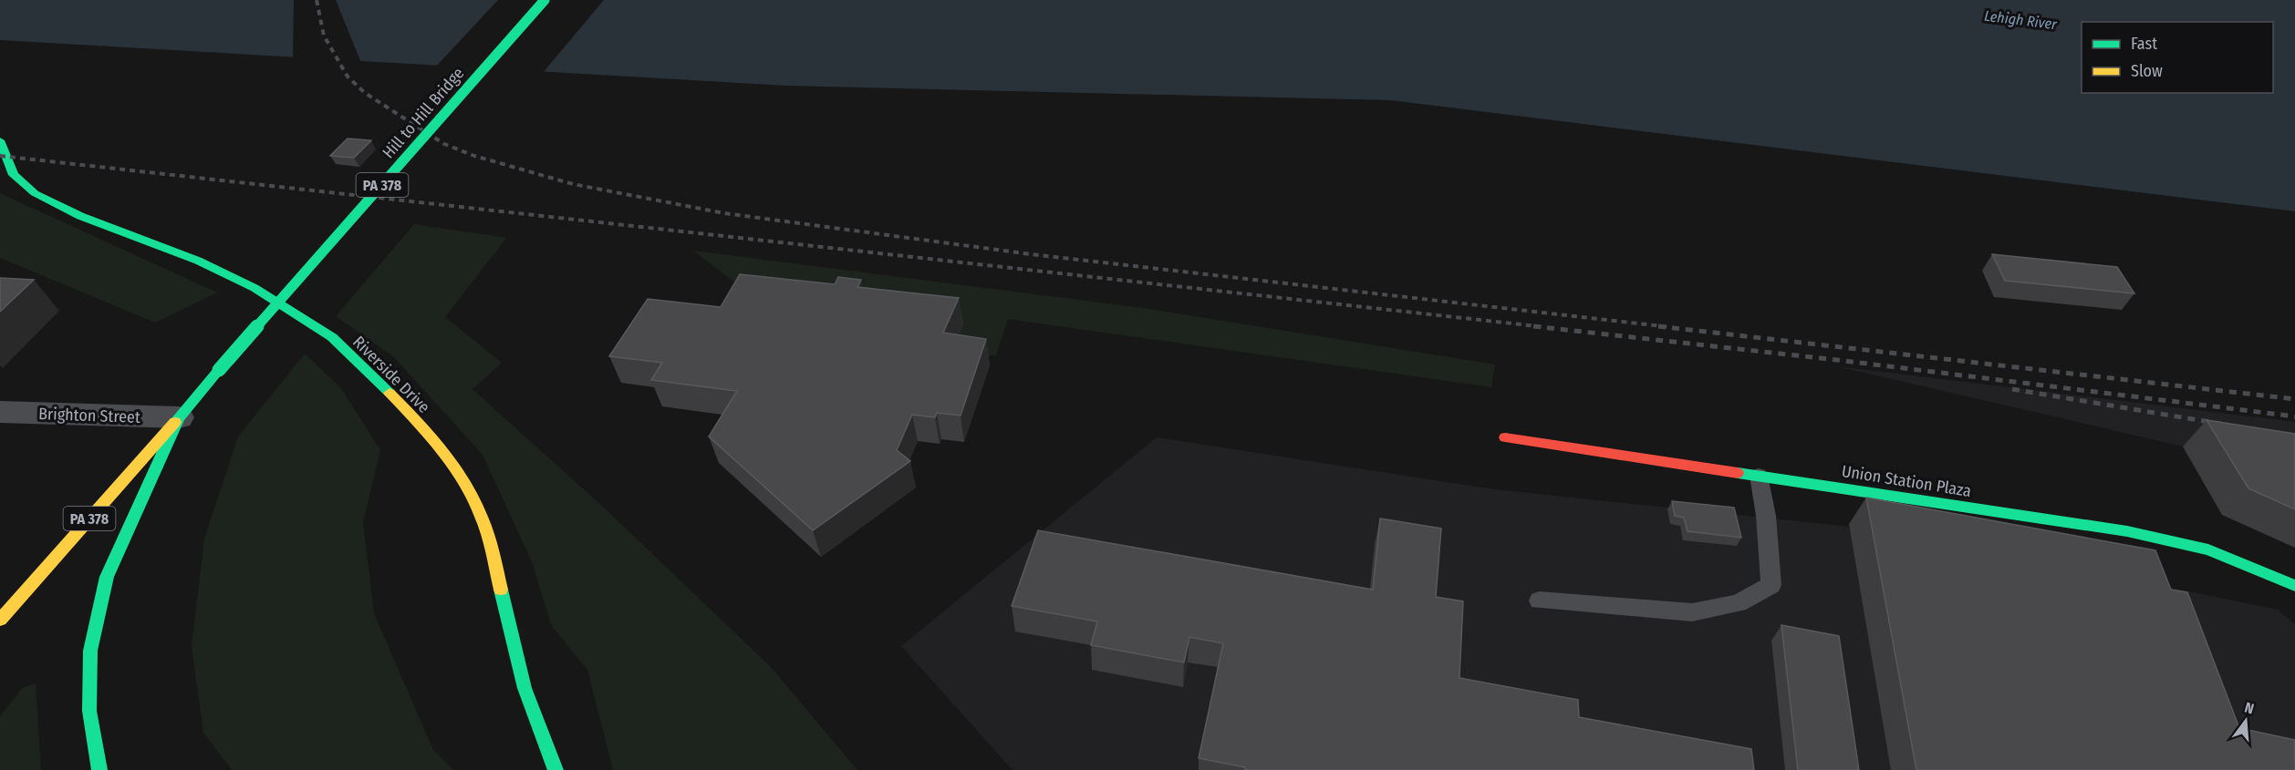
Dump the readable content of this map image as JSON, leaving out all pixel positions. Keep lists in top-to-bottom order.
{
  "streets": {
    "main road": [
      "Hill to Hill Bridge",
      "PA 378",
      "Riverside Drive",
      "Union Station Plaza"
    ],
    "street": ["Brighton Street"]
  },
  "crossings": [
    ["Hill to Hill Bridge", "PA 378"],
    ["Hill to Hill Bridge", "Brighton Street"],
    ["PA 378", "Brighton Street"]
  ],
  "water": ["Lehigh River"],
  "legend": ["Fast", "Slow"],
  "north": "top"
}
